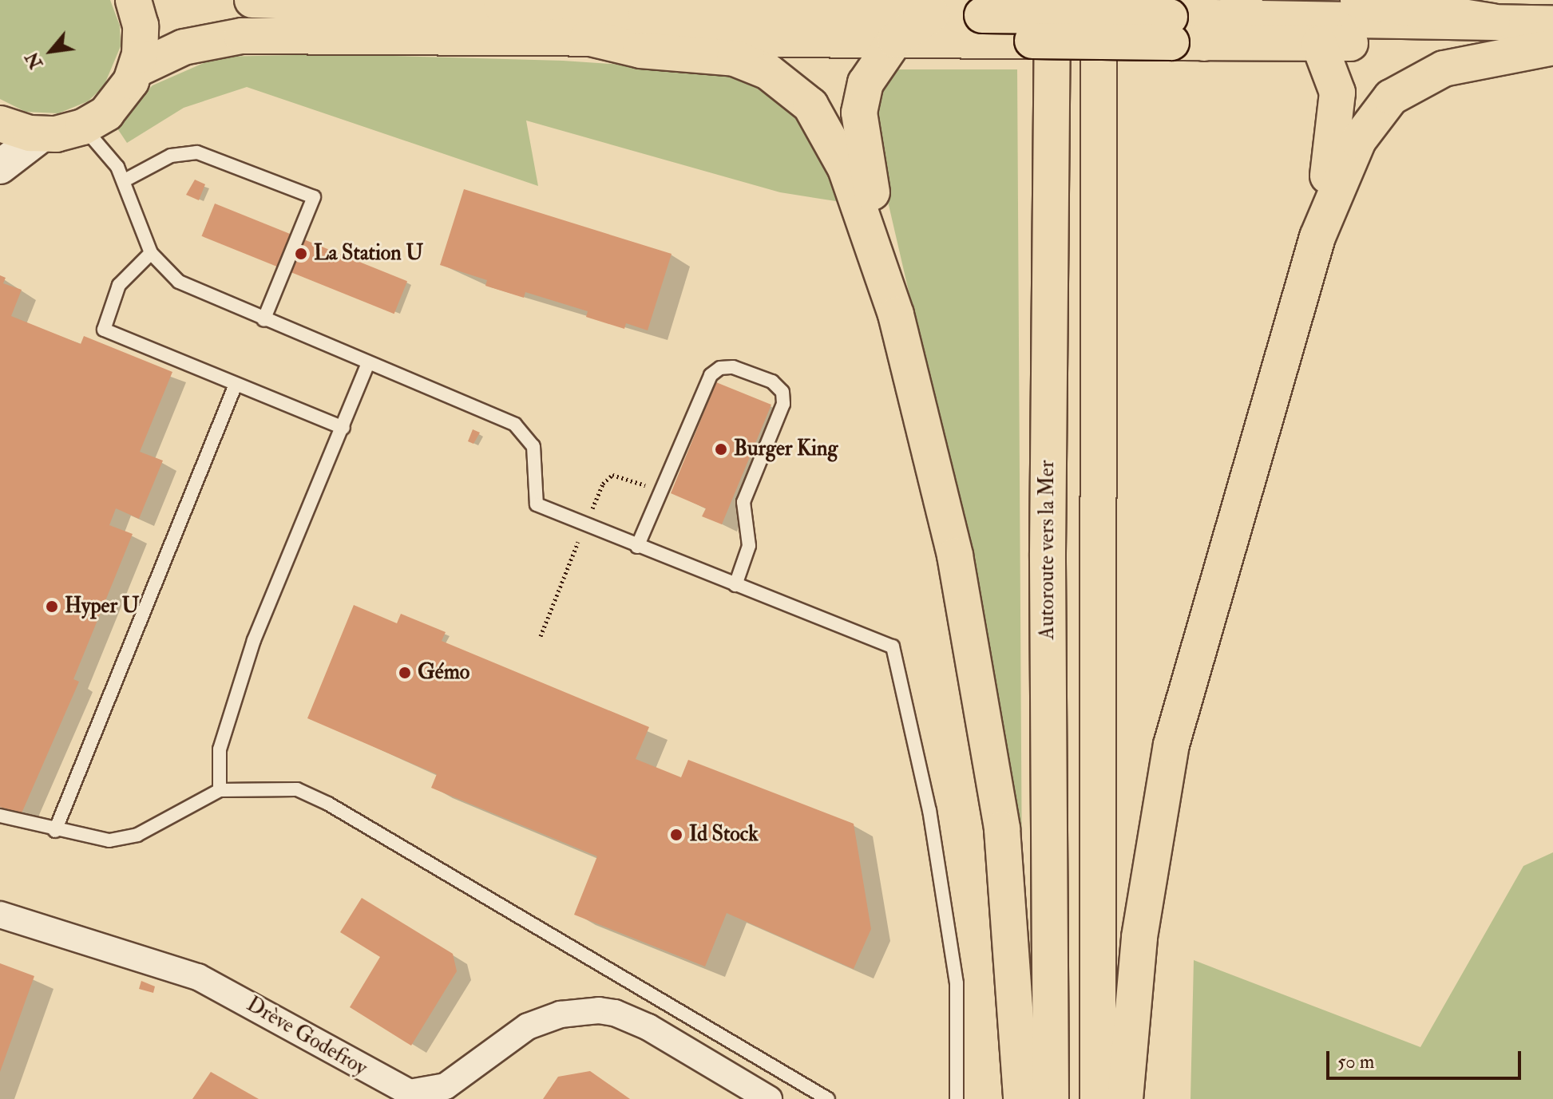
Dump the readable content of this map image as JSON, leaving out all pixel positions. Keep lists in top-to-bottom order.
{
  "streets": {
    "main road": ["Autoroute vers la Mer"],
    "street": ["Drève Godefroy"]
  },
  "places": [
    "La Station U",
    "Burger King",
    "Hyper U",
    "Gémo",
    "Id Stock"
  ],
  "scale_bar": "50 m",
  "north": "bottom left"
}
